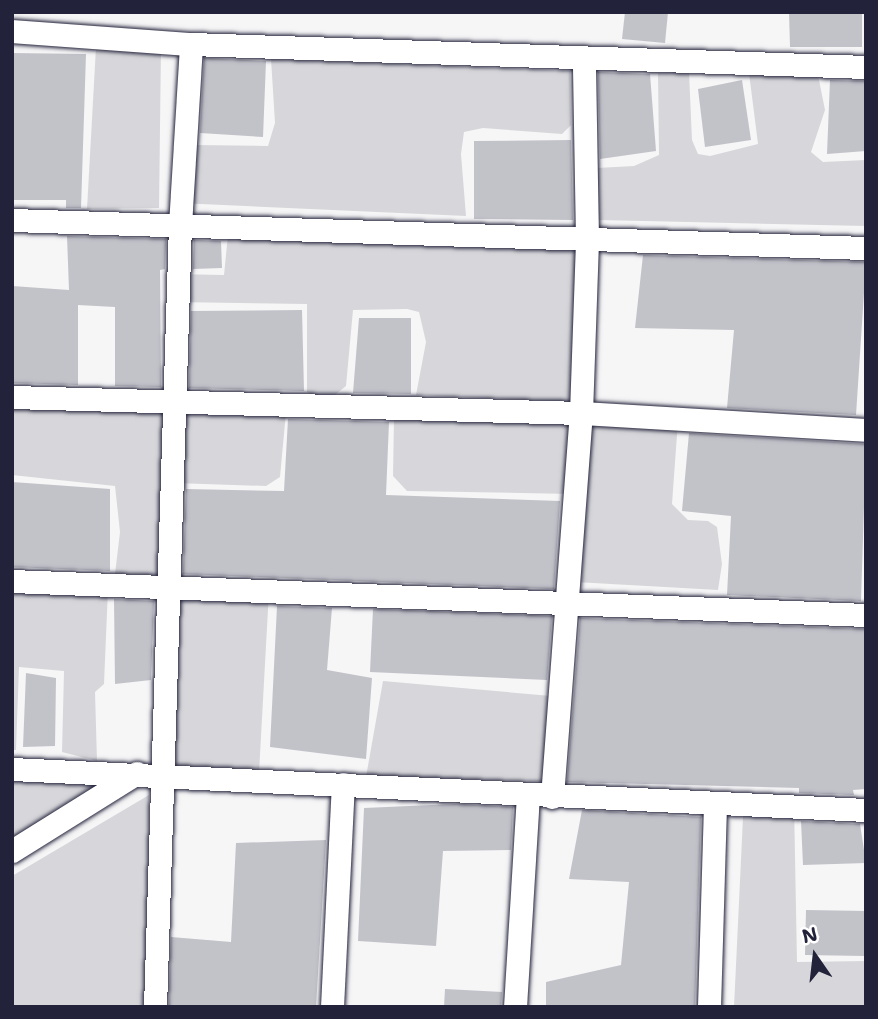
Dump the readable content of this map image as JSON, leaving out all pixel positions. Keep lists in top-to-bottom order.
{
  "north": "top"
}
